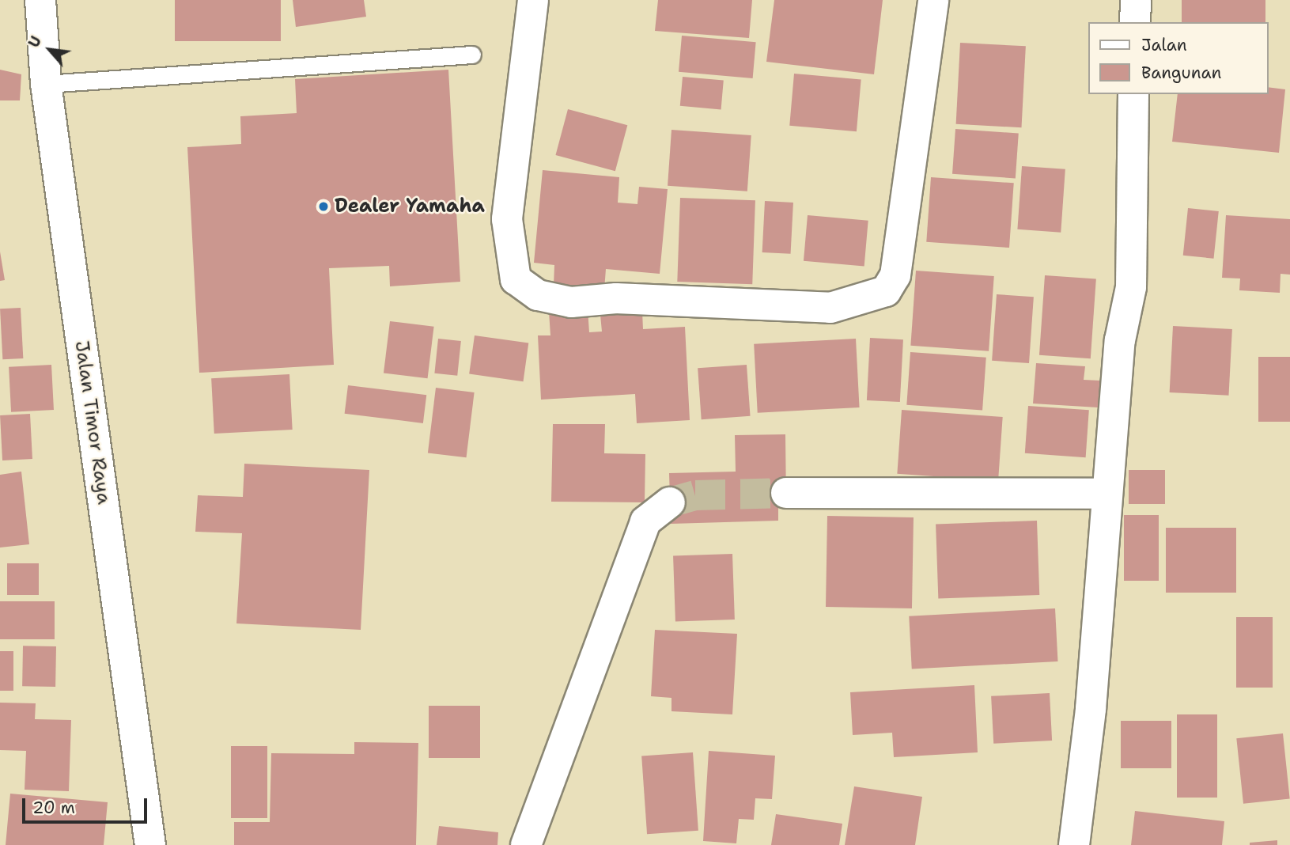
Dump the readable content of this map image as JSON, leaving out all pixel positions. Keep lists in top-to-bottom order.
{
  "streets": {
    "main road": ["Jalan Timor Raya"]
  },
  "places": ["Dealer Yamaha"],
  "legend": ["Jalan", "Bangunan"],
  "scale_bar": "20 m",
  "north": "top left"
}
